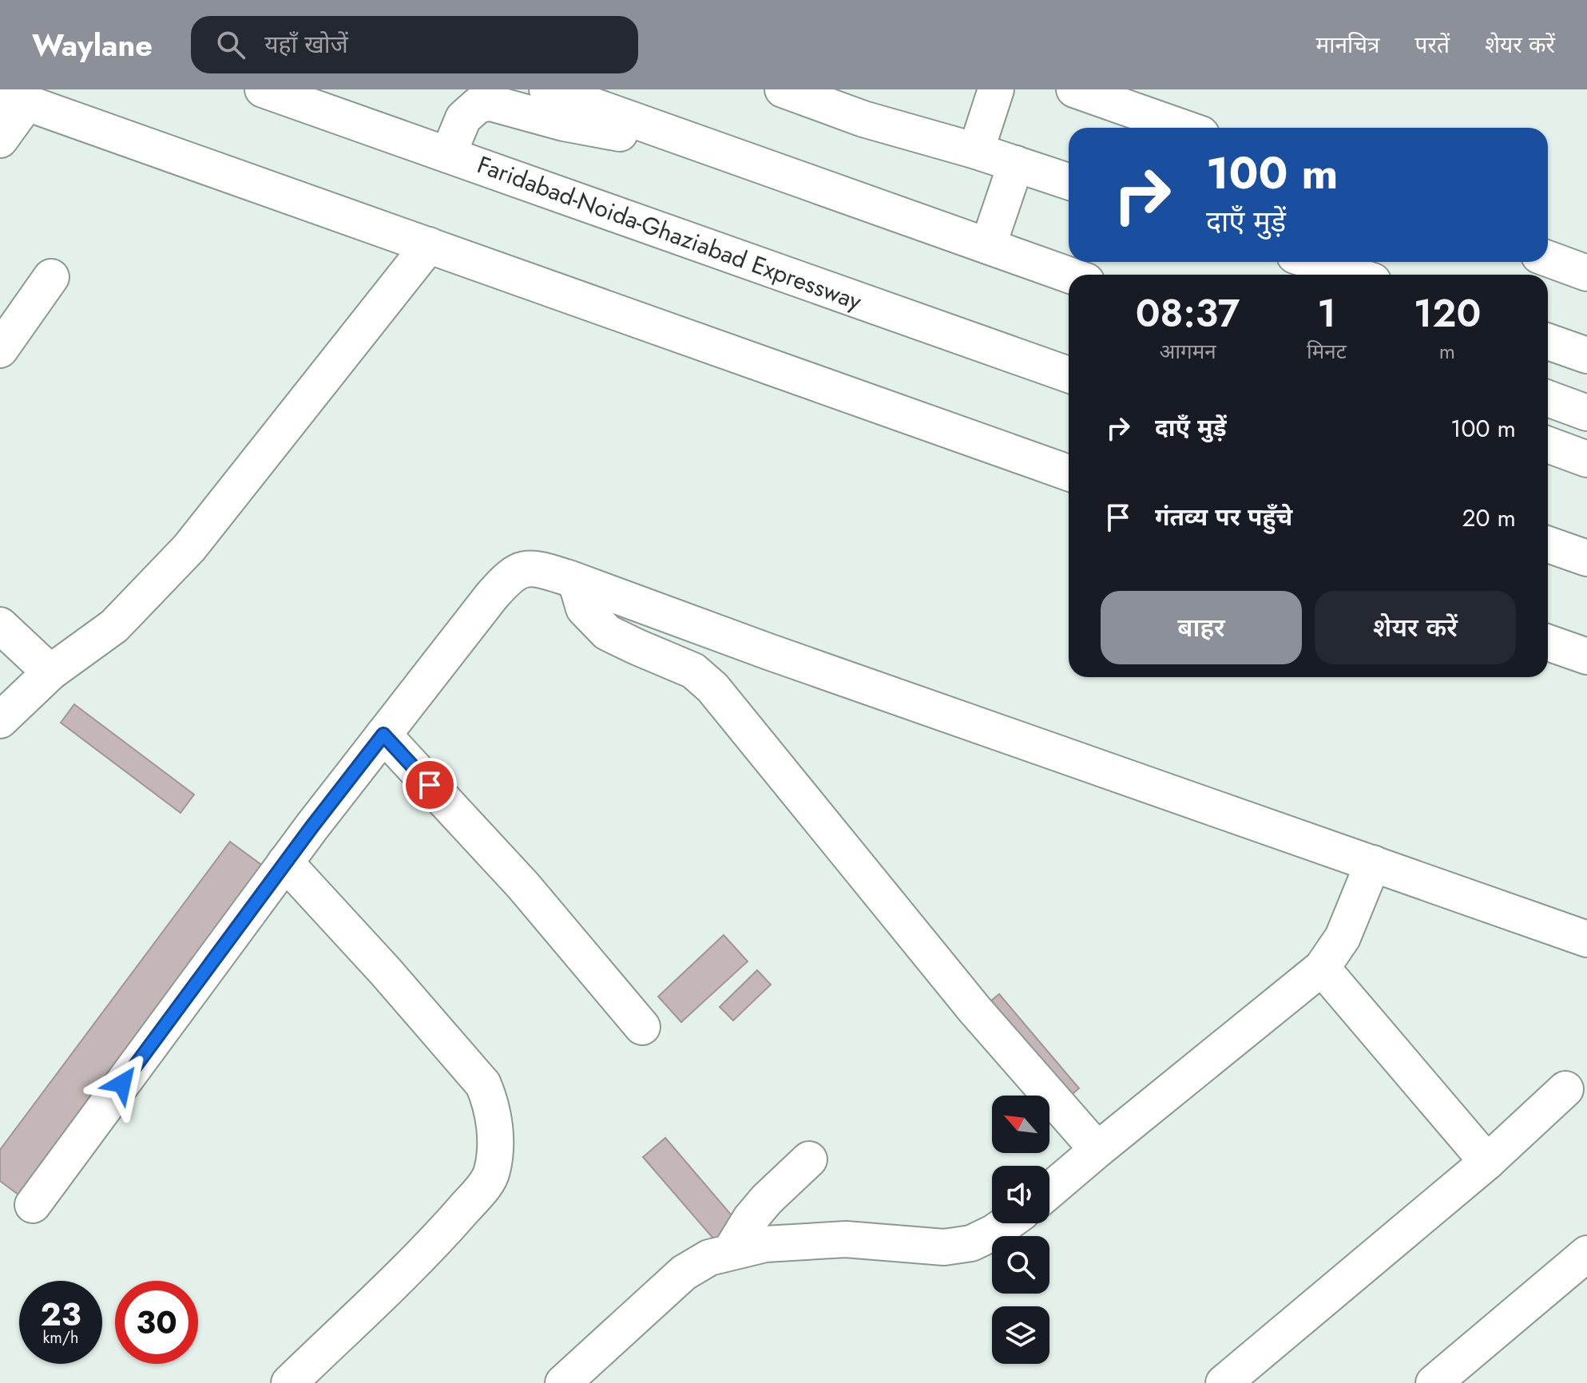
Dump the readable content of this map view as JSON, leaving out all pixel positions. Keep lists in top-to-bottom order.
{
  "streets": {
    "street": ["Faridabad-Noida-Ghaziabad Expressway"]
  },
  "north": "top left",
  "page": {
    "header": "Waylane",
    "search": "यहाँ खोजें",
    "nav": ["मानचित्र", "परतें", "शेयर करें"],
    "turn": ["100 m", "दाएँ मुड़ें"],
    "eta": [
      "08:37",
      "आगमन",
      "1",
      "मिनट",
      "120",
      "m"
    ],
    "list": [
      {
        "name": "दाएँ मुड़ें",
        "value": "100 m"
      },
      {
        "name": "गंतव्य पर पहुँचे",
        "value": "20 m"
      }
    ],
    "buttons": ["बाहर", "शेयर करें"],
    "speed": "23 km/h",
    "limit": "30"
  }
}
